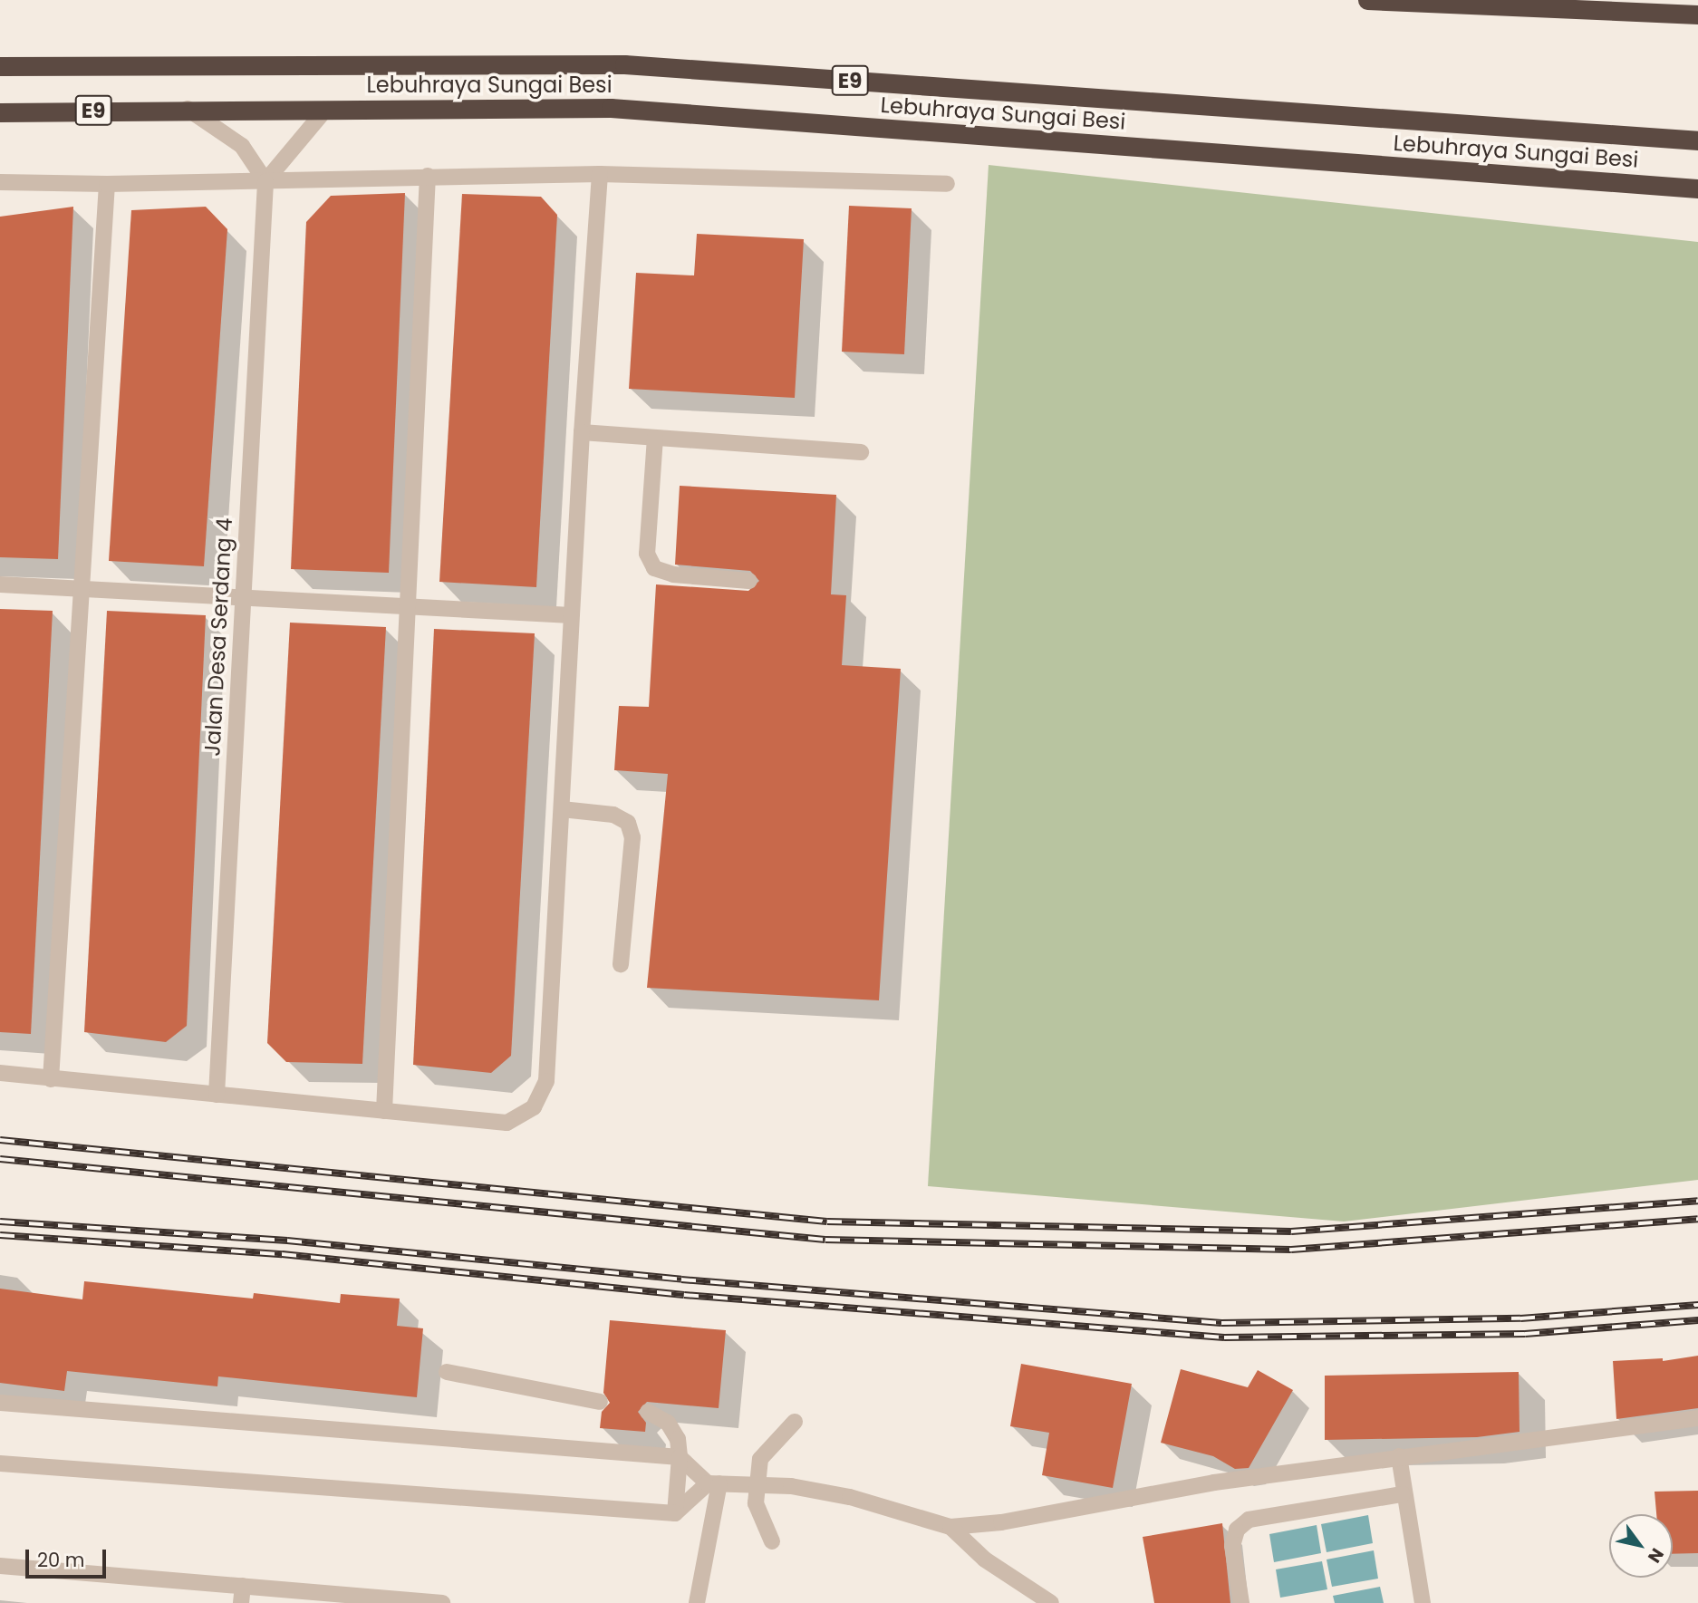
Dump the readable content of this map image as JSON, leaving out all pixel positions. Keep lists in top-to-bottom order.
{
  "streets": {
    "highway": ["E9", "Lebuhraya Sungai Besi"],
    "street": ["Jalan Desa Serdang 4"]
  },
  "scale_bar": "20 m",
  "north": "bottom right"
}
